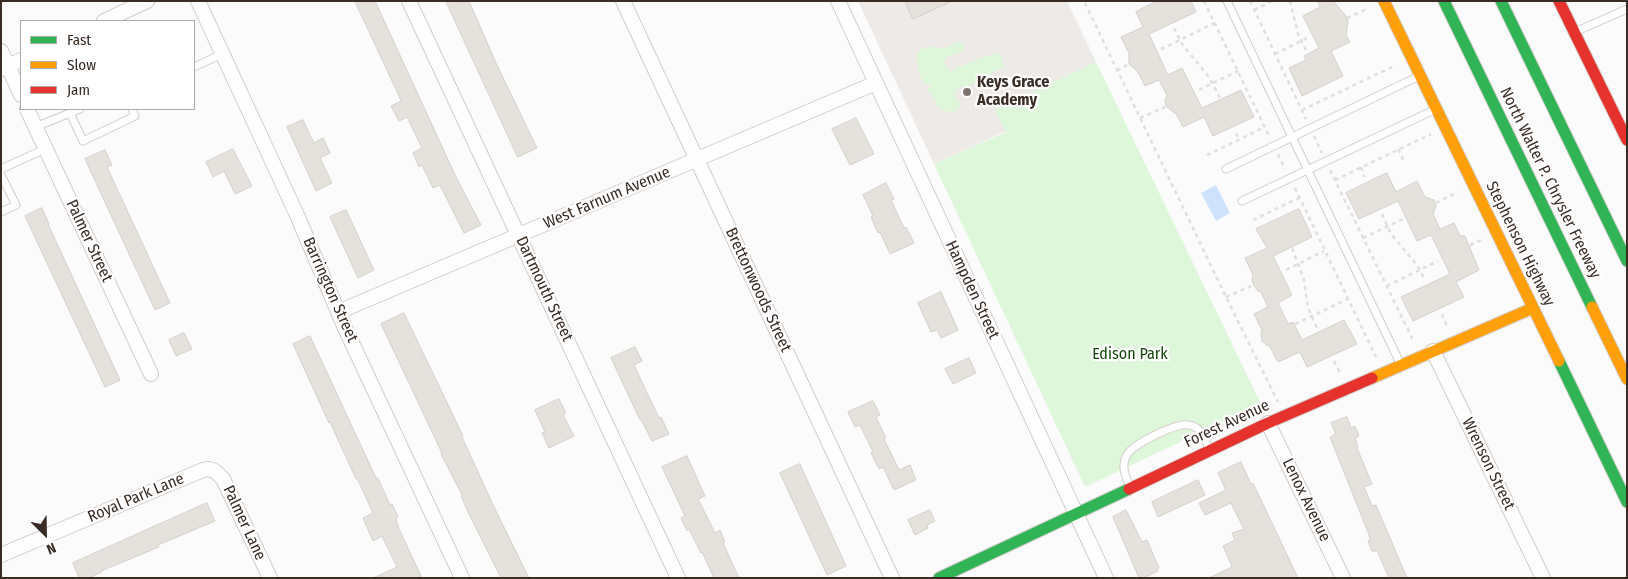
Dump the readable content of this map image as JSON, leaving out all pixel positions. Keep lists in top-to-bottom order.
{
  "streets": {
    "main road": ["North Walter P. Chrysler Freeway", "Stephenson Highway", "Forest Avenue"],
    "street": [
      "West Farnum Avenue",
      "Palmer Street",
      "Dartmouth Street",
      "Barrington Street",
      "Brettonwoods Street",
      "Hampden Street",
      "Wrenson Street",
      "Royal Park Lane",
      "Lenox Avenue",
      "Palmer Lane"
    ]
  },
  "crossings": [
    ["West Farnum Avenue", "Dartmouth Street"],
    ["West Farnum Avenue", "Barrington Street"],
    ["West Farnum Avenue", "Brettonwoods Street"],
    ["West Farnum Avenue", "Hampden Street"],
    ["Stephenson Highway", "Forest Avenue"],
    ["Hampden Street", "Forest Avenue"],
    ["Forest Avenue", "Wrenson Street"],
    ["Forest Avenue", "Lenox Avenue"],
    ["Royal Park Lane", "Palmer Lane"]
  ],
  "parks": ["Edison Park"],
  "places": ["Keys Grace Academy"],
  "legend": ["Fast", "Slow", "Jam"],
  "north": "bottom right"
}
